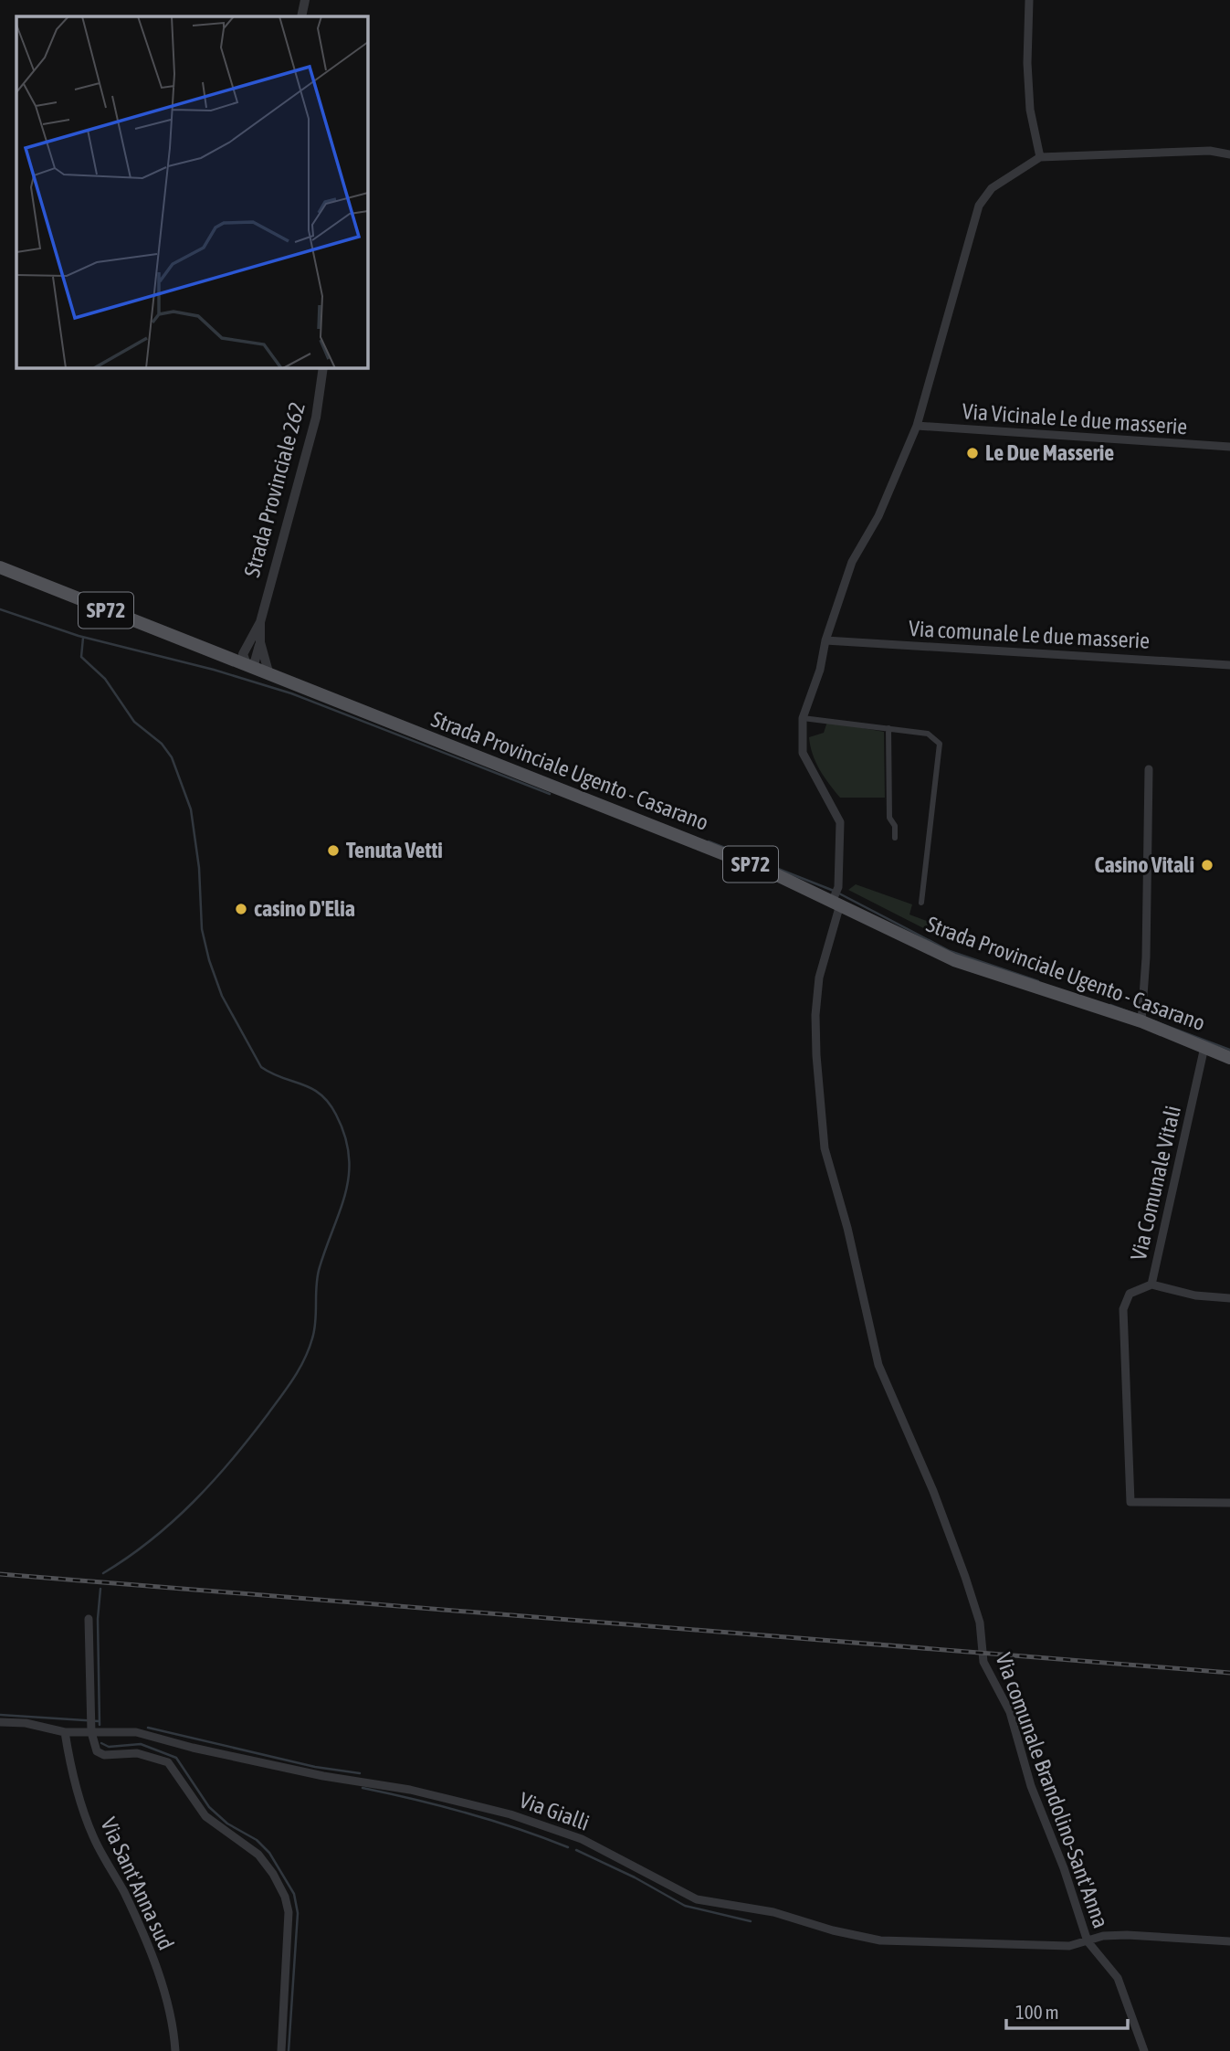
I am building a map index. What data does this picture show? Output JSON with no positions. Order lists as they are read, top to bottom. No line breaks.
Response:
{"streets":{"main road":["SP72","Strada Provinciale Ugento - Casarano"],"street":["Via Vicinale Le due masserie","Strada Provinciale 262","Via comunale Le due masserie","Via Comunale Vitali","Via comunale Brandolino-Sant'Anna","Via Gialli","Via Sant'Anna sud"]},"crossings":[["Via Vicinale Le due masserie","Via comunale Brandolino-Sant'Anna"],["Via comunale Le due masserie","Via comunale Brandolino-Sant'Anna"],["Strada Provinciale Ugento - Casarano","Via Comunale Vitali"],["Strada Provinciale Ugento - Casarano","Via comunale Brandolino-Sant'Anna"],["Via comunale Brandolino-Sant'Anna","Via Gialli"],["Via Gialli","Via Sant'Anna sud"]],"places":["Le Due Masserie","Tenuta Vetti","Casino Vitali","casino D'Elia"],"scale_bar":"100 m"}
